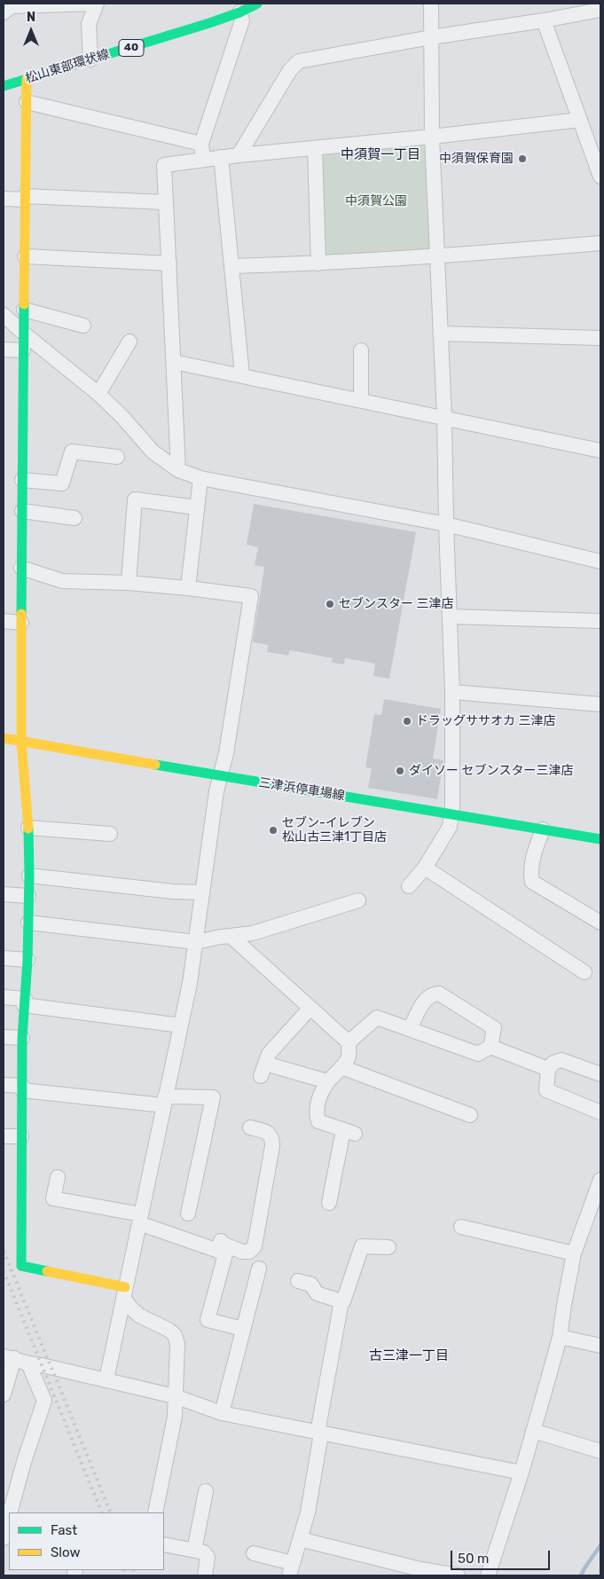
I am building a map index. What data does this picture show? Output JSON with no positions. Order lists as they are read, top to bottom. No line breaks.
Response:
{"streets":{"street":["40","松山東部環状線","三津浜停車場線"]},"districts":["中須賀一丁目","古三津一丁目"],"parks":["中須賀公園"],"places":["中須賀保育園","セブンスター 三津店","ドラッグササオカ 三津店","ダイソー セブンスター三津店","セブン-イレブン 松山古三津1丁目店"],"legend":["Fast","Slow"],"scale_bar":"50 m","north":"top"}
